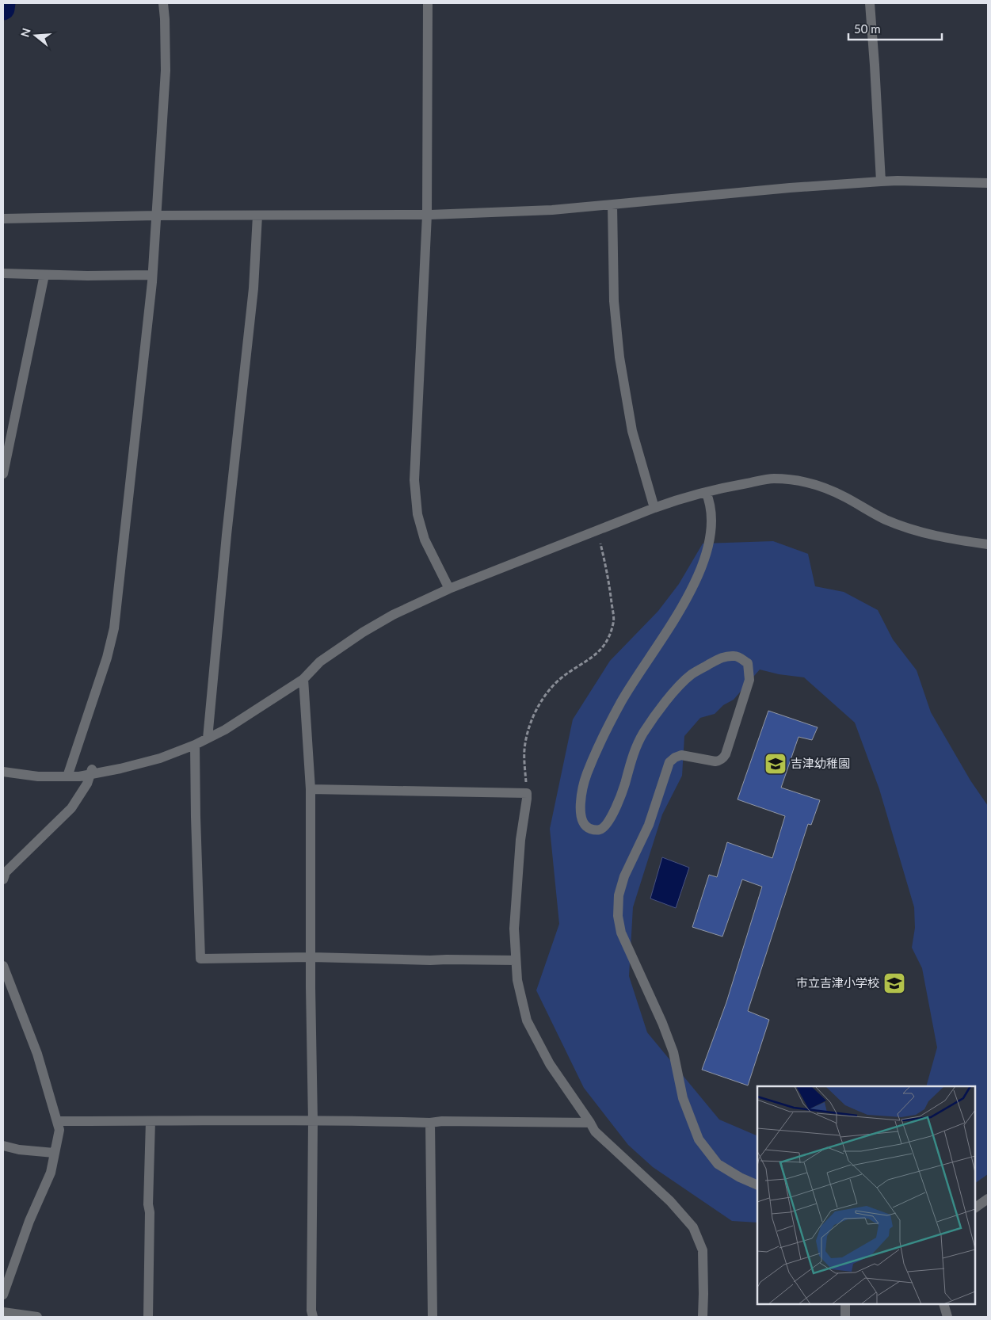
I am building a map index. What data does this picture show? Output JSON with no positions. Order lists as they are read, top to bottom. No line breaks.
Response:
{"places":{"school or university":["吉津幼稚園","市立吉津小学校"]},"scale_bar":"50 m","north":"left"}
